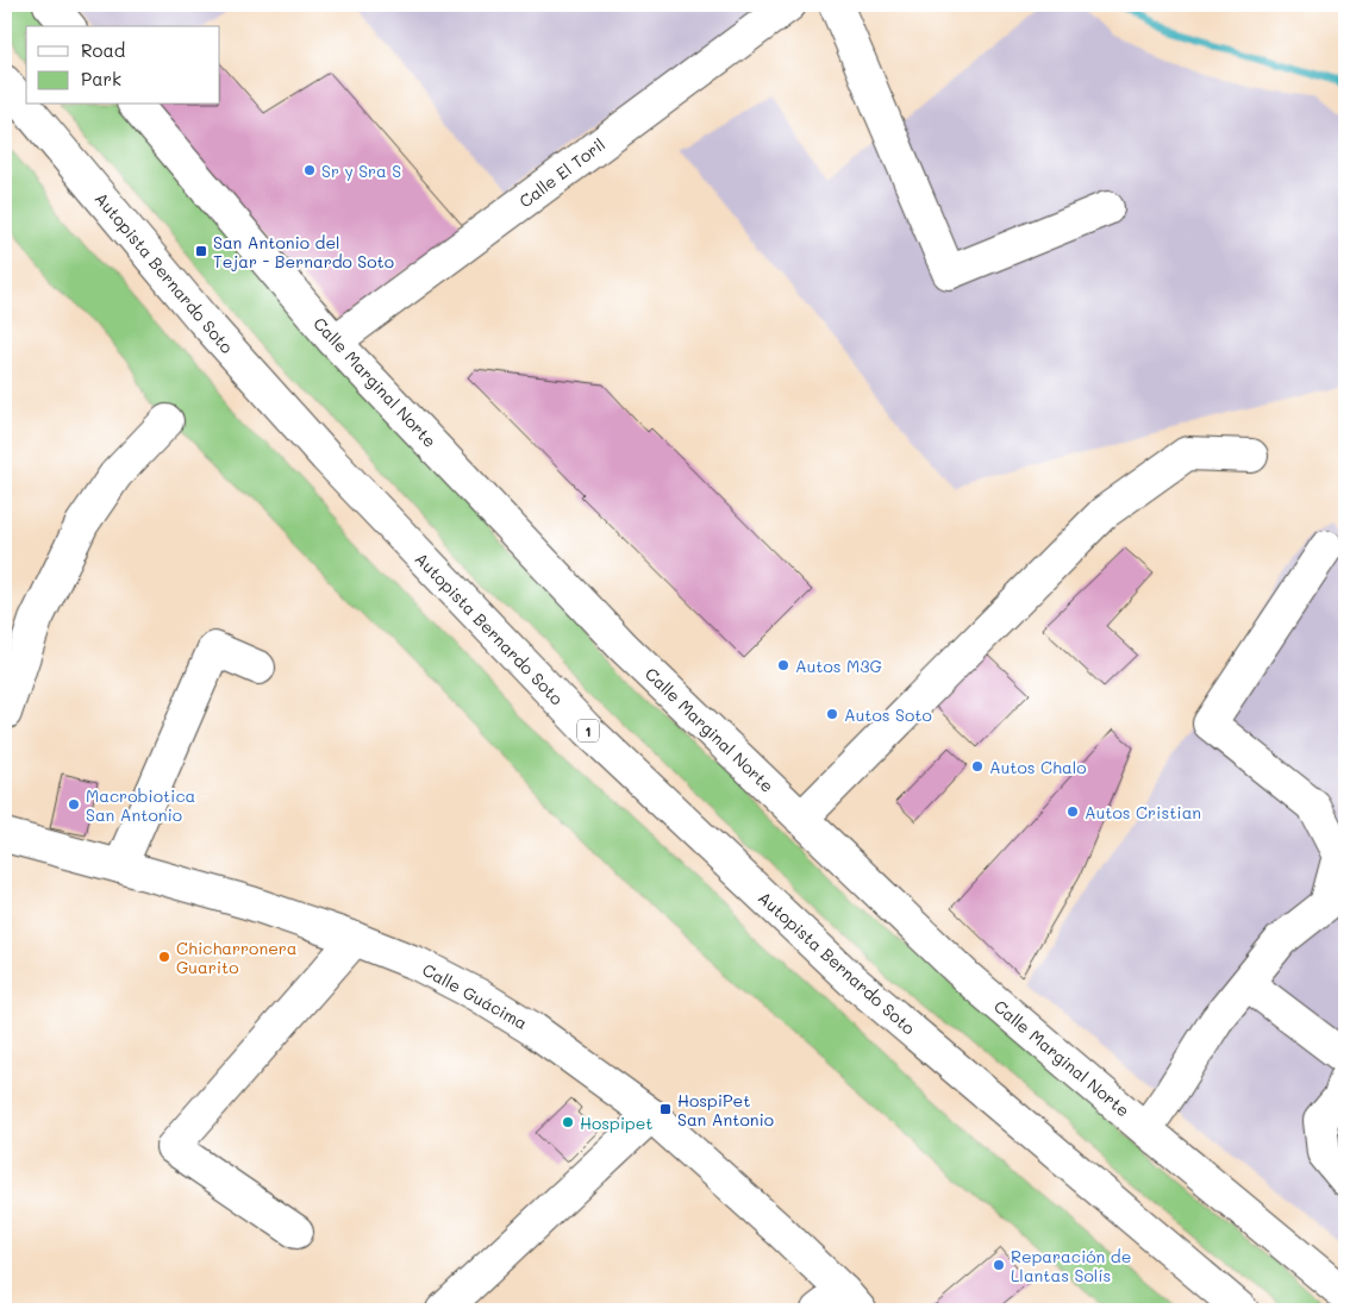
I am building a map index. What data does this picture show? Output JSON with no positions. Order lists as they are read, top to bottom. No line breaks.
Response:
{"streets":{"main road":["Calle El Toril","Autopista Bernardo Soto","Calle Marginal Norte","1","Calle Guácima"]},"crossings":[["Calle El Toril","Calle Marginal Norte"]],"places":{"other":["Sr y Sra S","Autos M3G","Autos Soto","Autos Chalo","Macrobiotica San Antonio","Autos Cristian","Chicharronera Guarito","Hospipet","Reparación de Llantas Solís"],"transit":["San Antonio del Tejar - Bernardo Soto","HospiPet San Antonio"]},"legend":["Road","Park"]}
